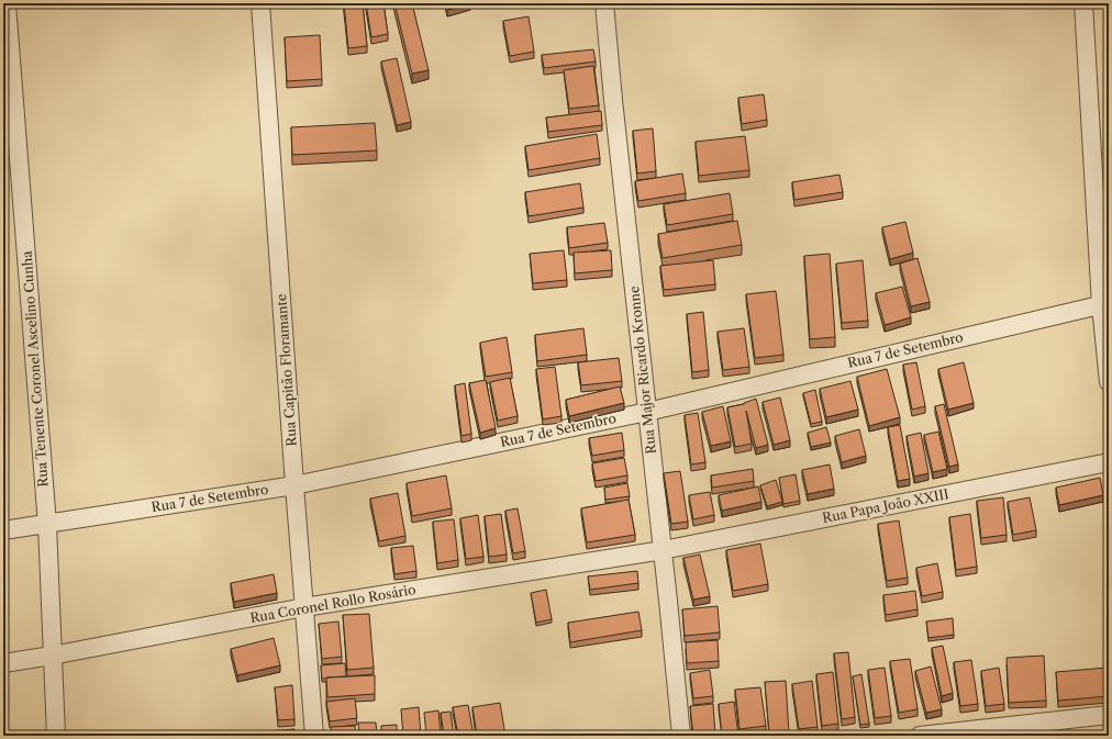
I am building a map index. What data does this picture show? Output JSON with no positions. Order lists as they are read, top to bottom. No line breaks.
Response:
{"streets":{"street":["Rua 7 de Setembro","Rua Tenente Coronel Ascelino Cunha","Rua Capitão Floramante","Rua Major Ricardo Kronne","Rua Papa João XXIII","Rua Coronel Rollo Rosário"]},"crossings":[["Rua 7 de Setembro","Rua Tenente Coronel Ascelino Cunha"],["Rua 7 de Setembro","Rua Capitão Floramante"],["Rua 7 de Setembro","Rua Major Ricardo Kronne"],["Rua Tenente Coronel Ascelino Cunha","Rua Coronel Rollo Rosário"],["Rua Capitão Floramante","Rua Coronel Rollo Rosário"],["Rua Major Ricardo Kronne","Rua Papa João XXIII"],["Rua Major Ricardo Kronne","Rua Coronel Rollo Rosário"],["Rua Papa João XXIII","Rua Coronel Rollo Rosário"]]}
